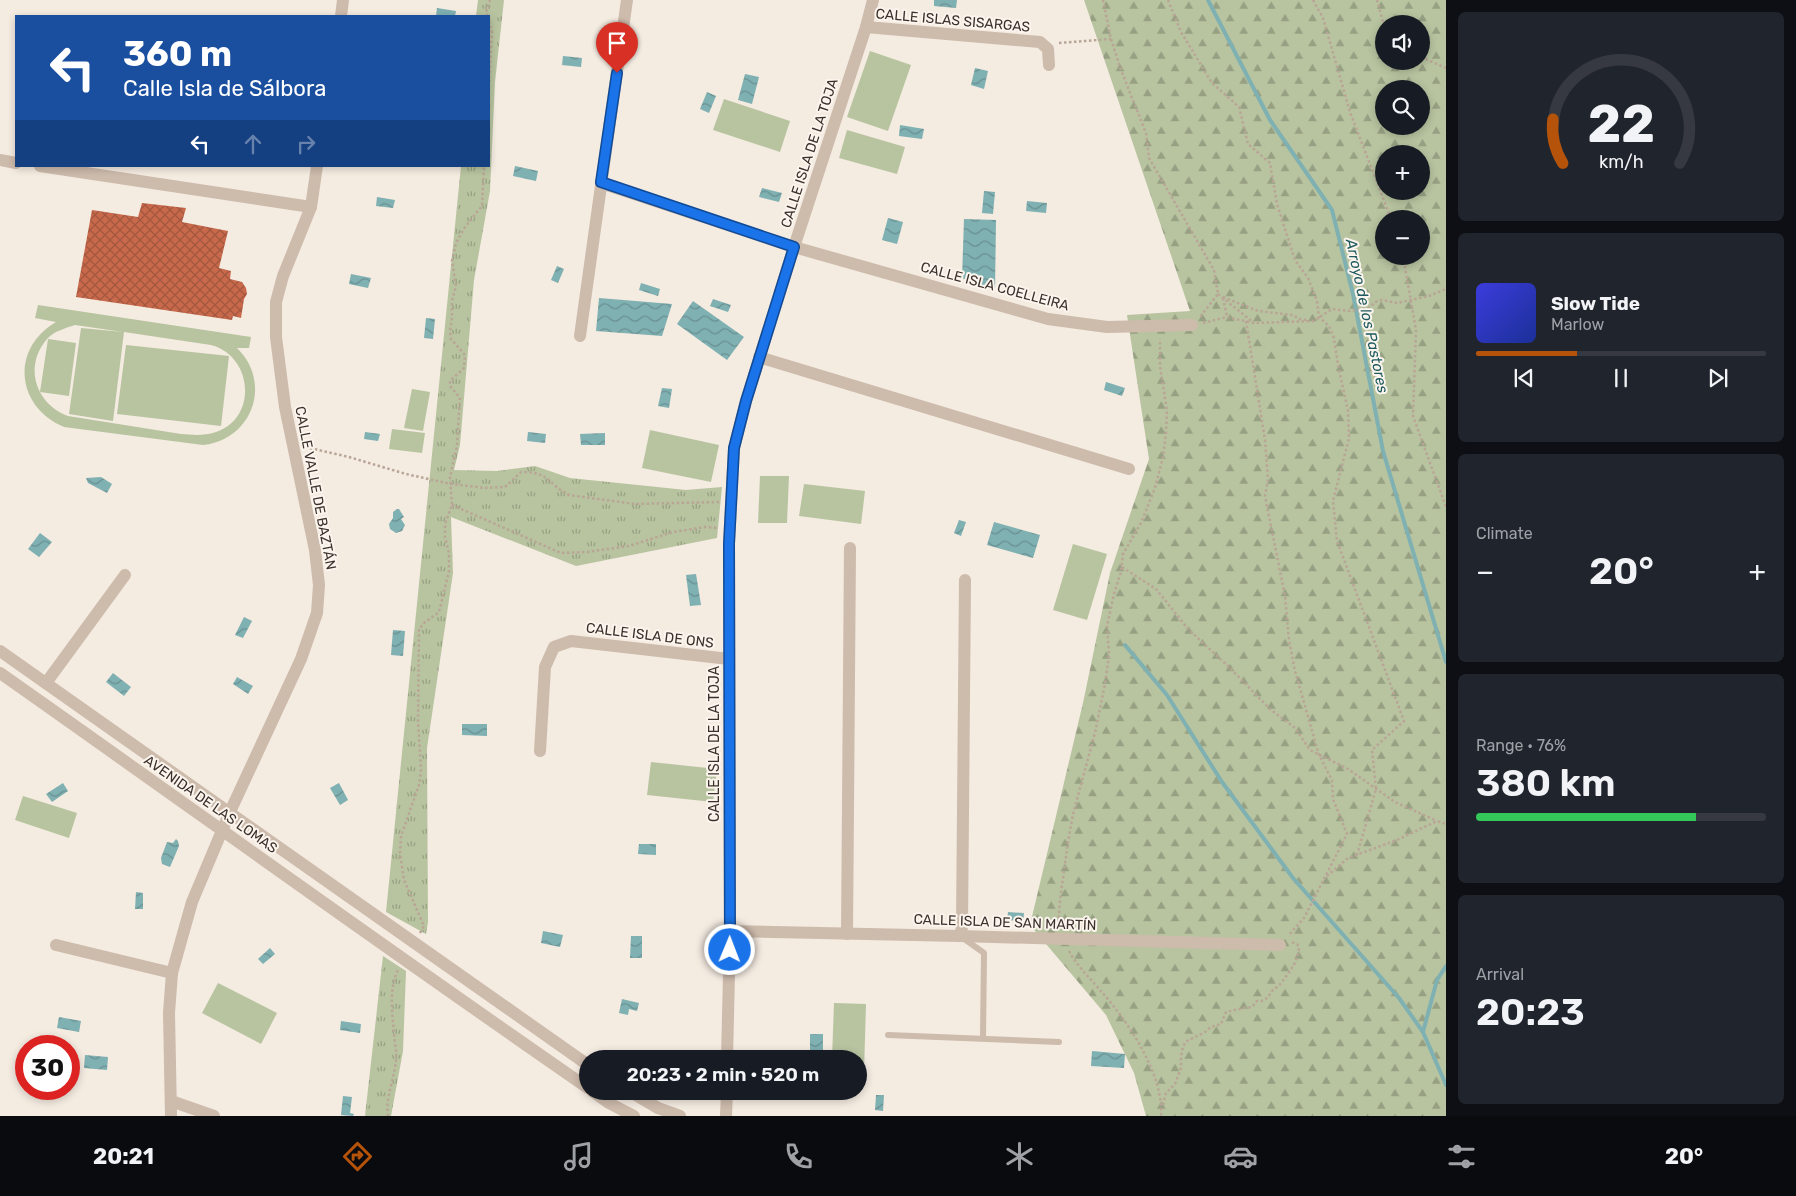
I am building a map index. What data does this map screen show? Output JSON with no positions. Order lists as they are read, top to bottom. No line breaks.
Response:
{"streets":{"street":["CALLE ISLAS SISARGAS","CALLE ISLA DE LA TOJA","CALLE ISLA COELLEIRA","CALLE VALLE DE BAZTÁN","CALLE ISLA DE ONS","AVENIDA DE LAS LOMAS","CALLE ISLA DE SAN MARTÍN"]},"crossings":[["CALLE ISLAS SISARGAS","CALLE ISLA DE LA TOJA"],["CALLE ISLA DE LA TOJA","CALLE ISLA COELLEIRA"],["CALLE ISLA DE LA TOJA","CALLE ISLA DE ONS"],["CALLE ISLA DE LA TOJA","CALLE ISLA DE SAN MARTÍN"],["CALLE VALLE DE BAZTÁN","AVENIDA DE LAS LOMAS"]],"water":["Arroyo de los Pastores"],"page":{"map_buttons":["+","−"],"turn":["360 m","Calle Isla de Sálbora"],"song":["Slow Tide","Marlow"],"tile":["Climate",["Range · 76%","380 km"],["Arrival","20:23"]],"heat":["−","20°","+"],"limit":"30","trip":"20:23 · 2 min · 520 m","tabs":["20:21","20°"],"gauge":["22","km/h"]}}
